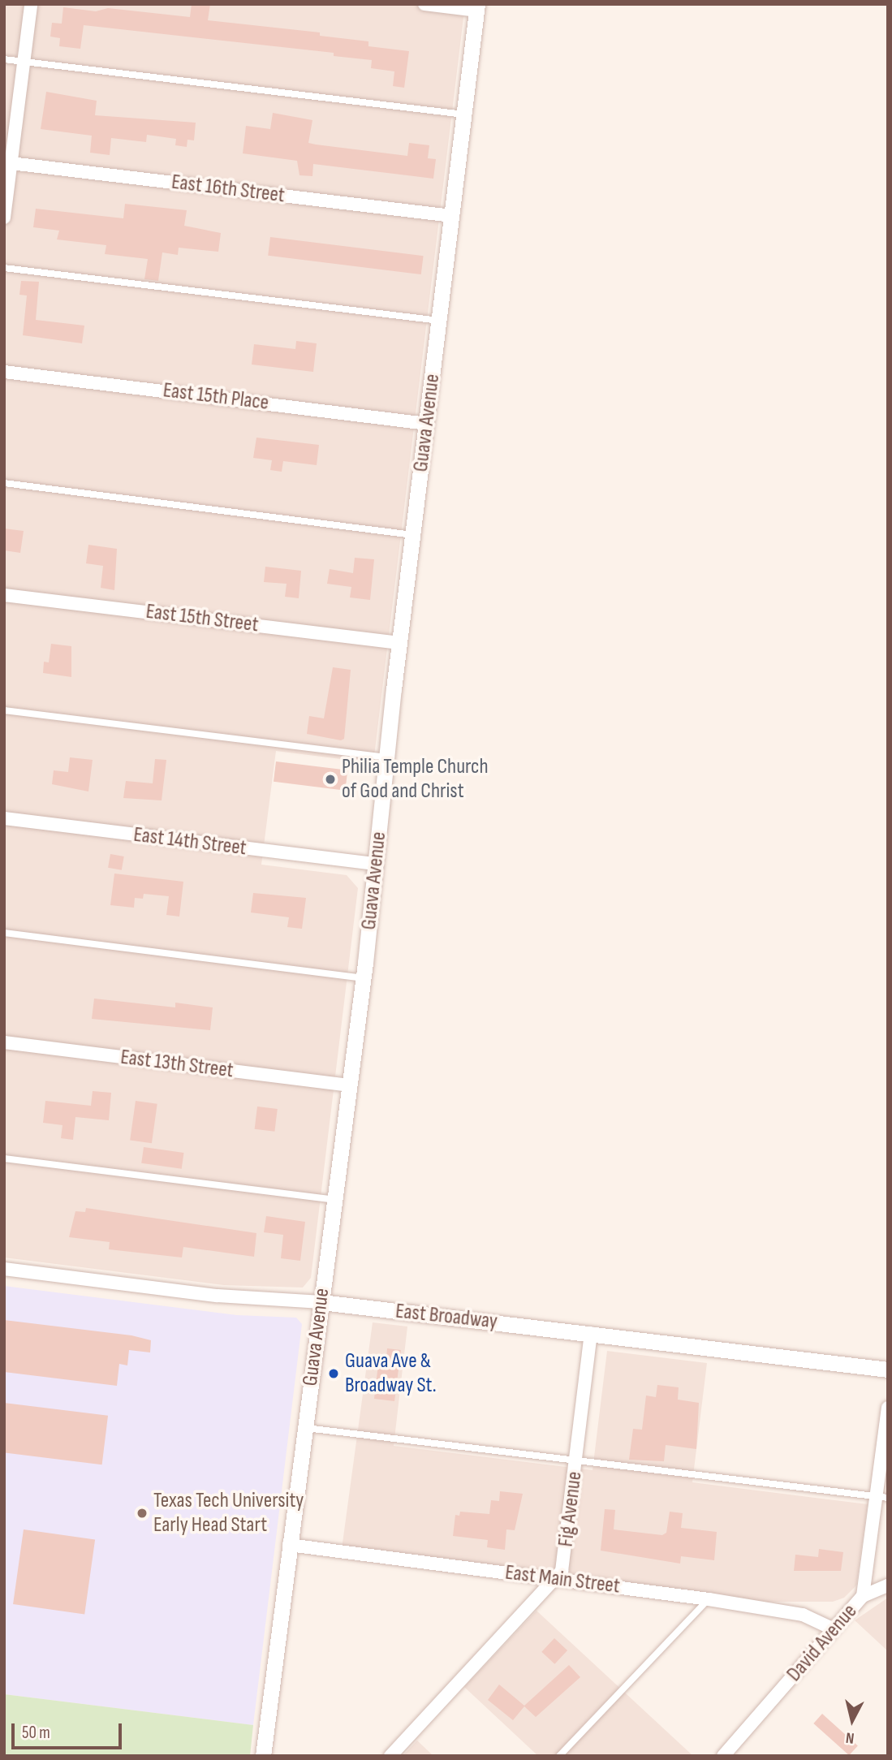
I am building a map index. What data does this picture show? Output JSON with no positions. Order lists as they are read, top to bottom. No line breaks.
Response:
{"streets":{"street":["East 16th Street","East 15th Place","Guava Avenue","East 15th Street","East 14th Street","East 13th Street","East Broadway","Fig Avenue","East Main Street","David Avenue"]},"crossings":[["East 16th Street","Guava Avenue"],["East 15th Place","Guava Avenue"],["Guava Avenue","East 15th Street"],["Guava Avenue","East 14th Street"],["Guava Avenue","East 13th Street"],["Guava Avenue","East Broadway"],["Guava Avenue","East Main Street"],["East Broadway","Fig Avenue"],["Fig Avenue","East Main Street"],["East Main Street","David Avenue"]],"places":["Philia Temple Church of God and Christ","Guava Ave & Broadway St.","Texas Tech University Early Head Start"],"scale_bar":"50 m","north":"bottom"}
